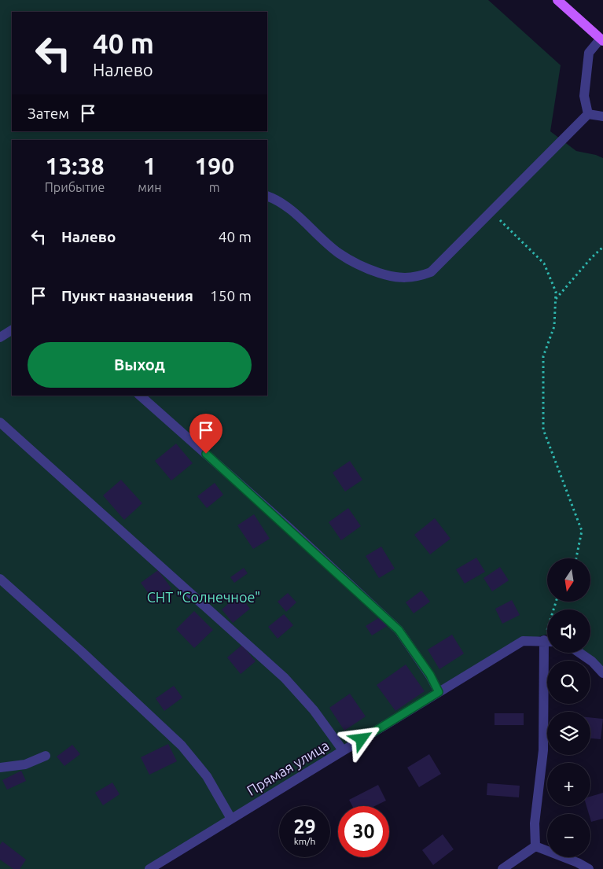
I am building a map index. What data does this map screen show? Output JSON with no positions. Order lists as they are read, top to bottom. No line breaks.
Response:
{"streets":{"street":["Прямая улица"]},"parks":["СНТ \"Солнечное\""],"north":"bottom","page":{"turn":["40 m","Налево"],"then":"Затем","eta":["13:38","Прибытие","1","мин","190","m"],"list":[{"name":"Налево","value":"40 m"},{"name":"Пункт назначения","value":"150 m"}],"buttons":"Выход","map_buttons":["+","−"],"speed":"29 km/h","limit":"30"}}
